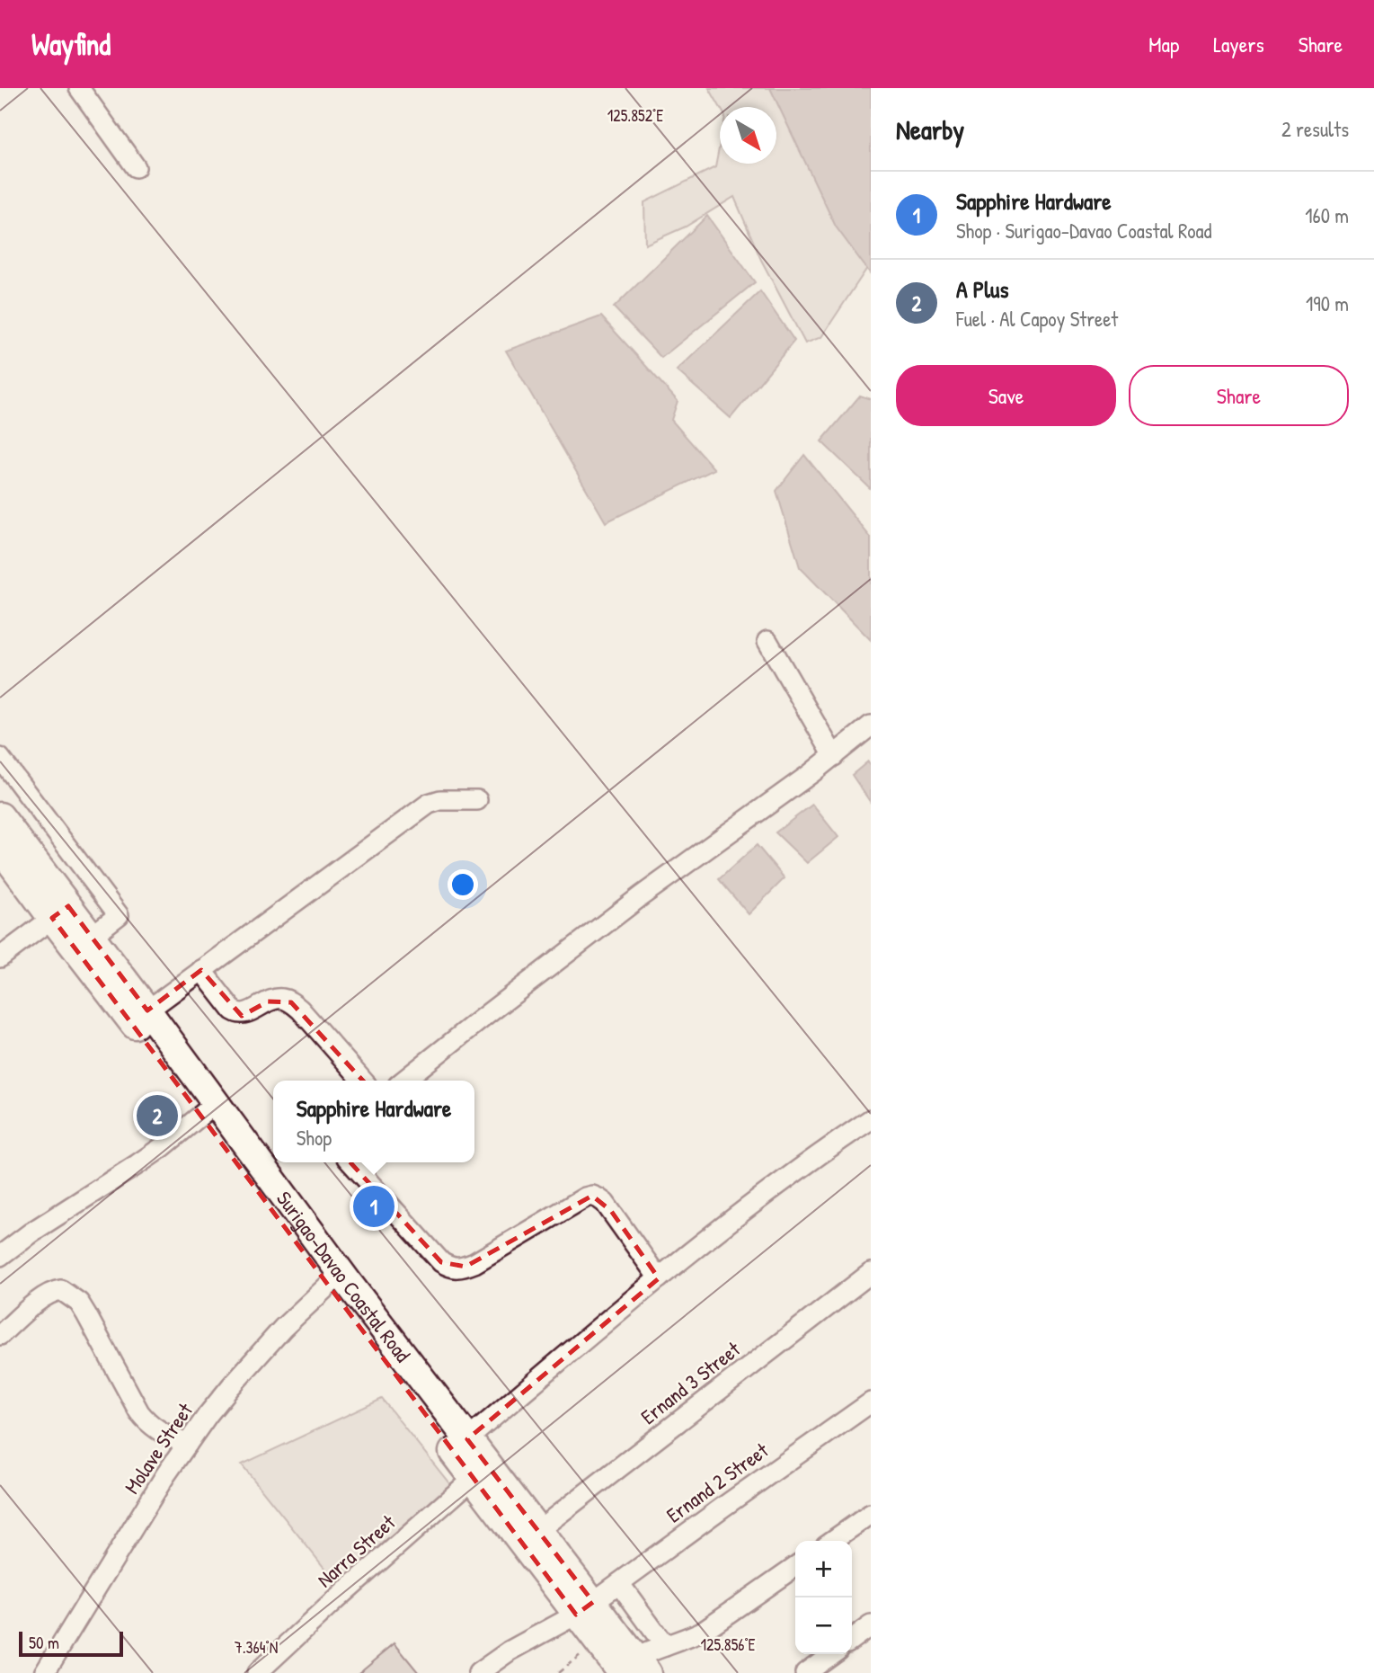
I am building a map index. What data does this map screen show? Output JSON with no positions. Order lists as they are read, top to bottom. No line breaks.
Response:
{"streets":{"highway":["Surigao-Davao Coastal Road"],"street":["Ernand 3 Street","Molave Street","Ernand 2 Street","Narra Street"]},"crossings":[["Surigao-Davao Coastal Road","Ernand 3 Street"],["Surigao-Davao Coastal Road","Molave Street"],["Surigao-Davao Coastal Road","Ernand 2 Street"],["Surigao-Davao Coastal Road","Narra Street"]],"scale_bar":"50 m","north":"bottom right","page":{"header":"Wayfind","nav":["Map","Layers","Share"],"heading":["Nearby","2 results"],"list":[{"mark":"1","name":"Sapphire Hardware","note":"Shop · Surigao-Davao Coastal Road","value":"160 m"},{"mark":"2","name":"A Plus","note":"Fuel · Al Capoy Street","value":"190 m"}],"buttons":["Save","Share"],"popup":["Sapphire Hardware","Shop"],"pins":["2","1"],"map_buttons":["+","−"],"scale":"50 m"},"coordinates":["125.852°E","125.856°E","7.364°N"]}
